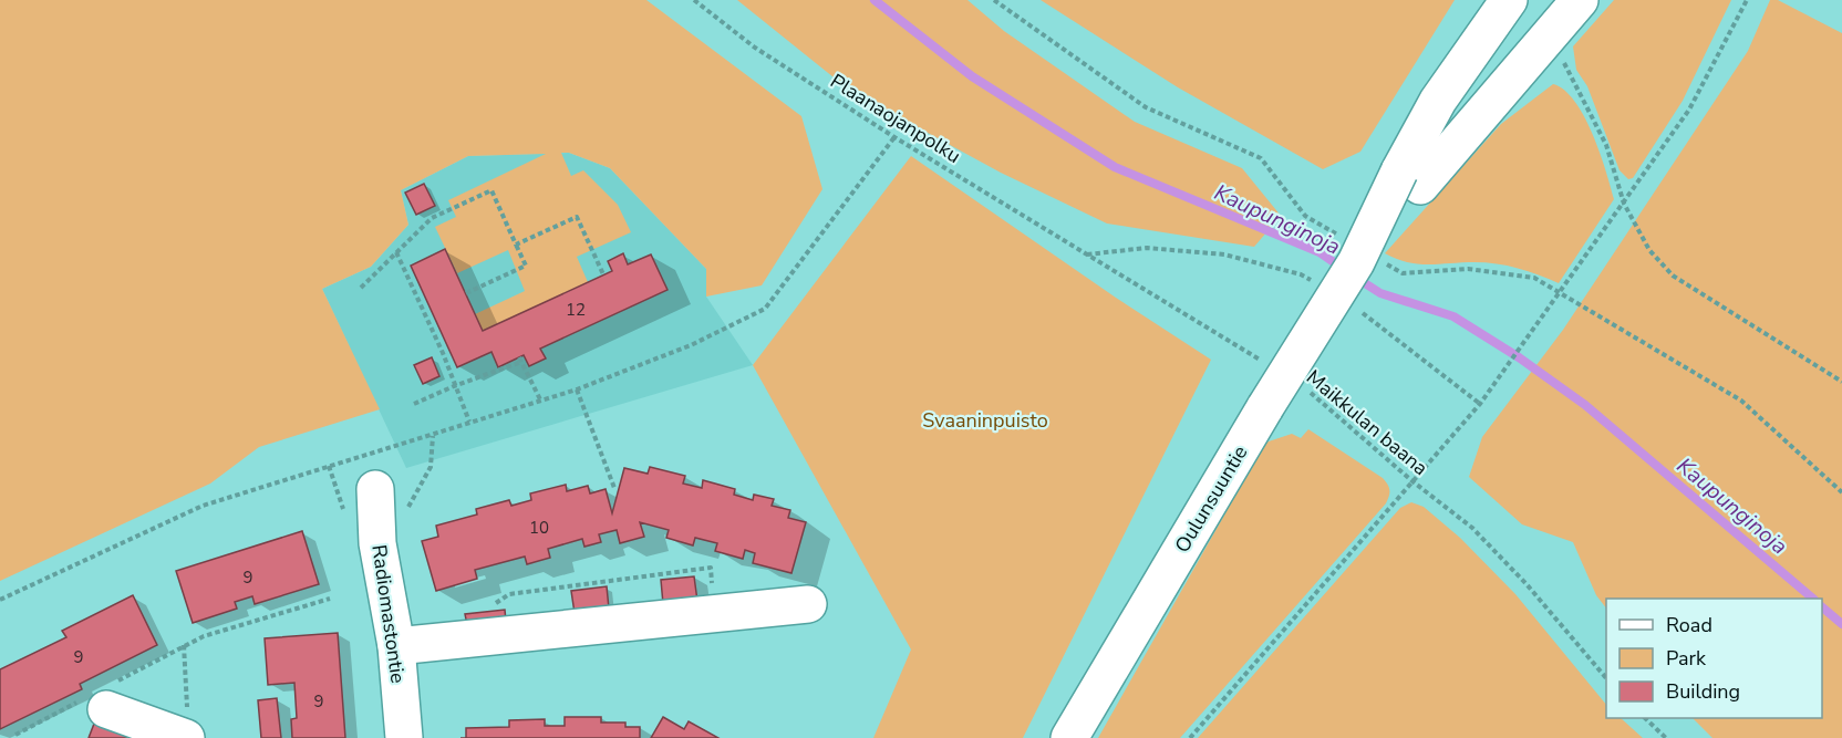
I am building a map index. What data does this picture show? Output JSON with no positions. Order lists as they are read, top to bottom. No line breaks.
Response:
{"streets":{"main road":["Oulunsuuntie","Radiomastontie"],"path":["Plaanaojanpolku","Maikkulan baana"]},"water":["Kaupunginoja"],"parks":["Svaaninpuisto"],"house_numbers":["12","10","9","9","9"],"legend":["Road","Park","Building"]}
